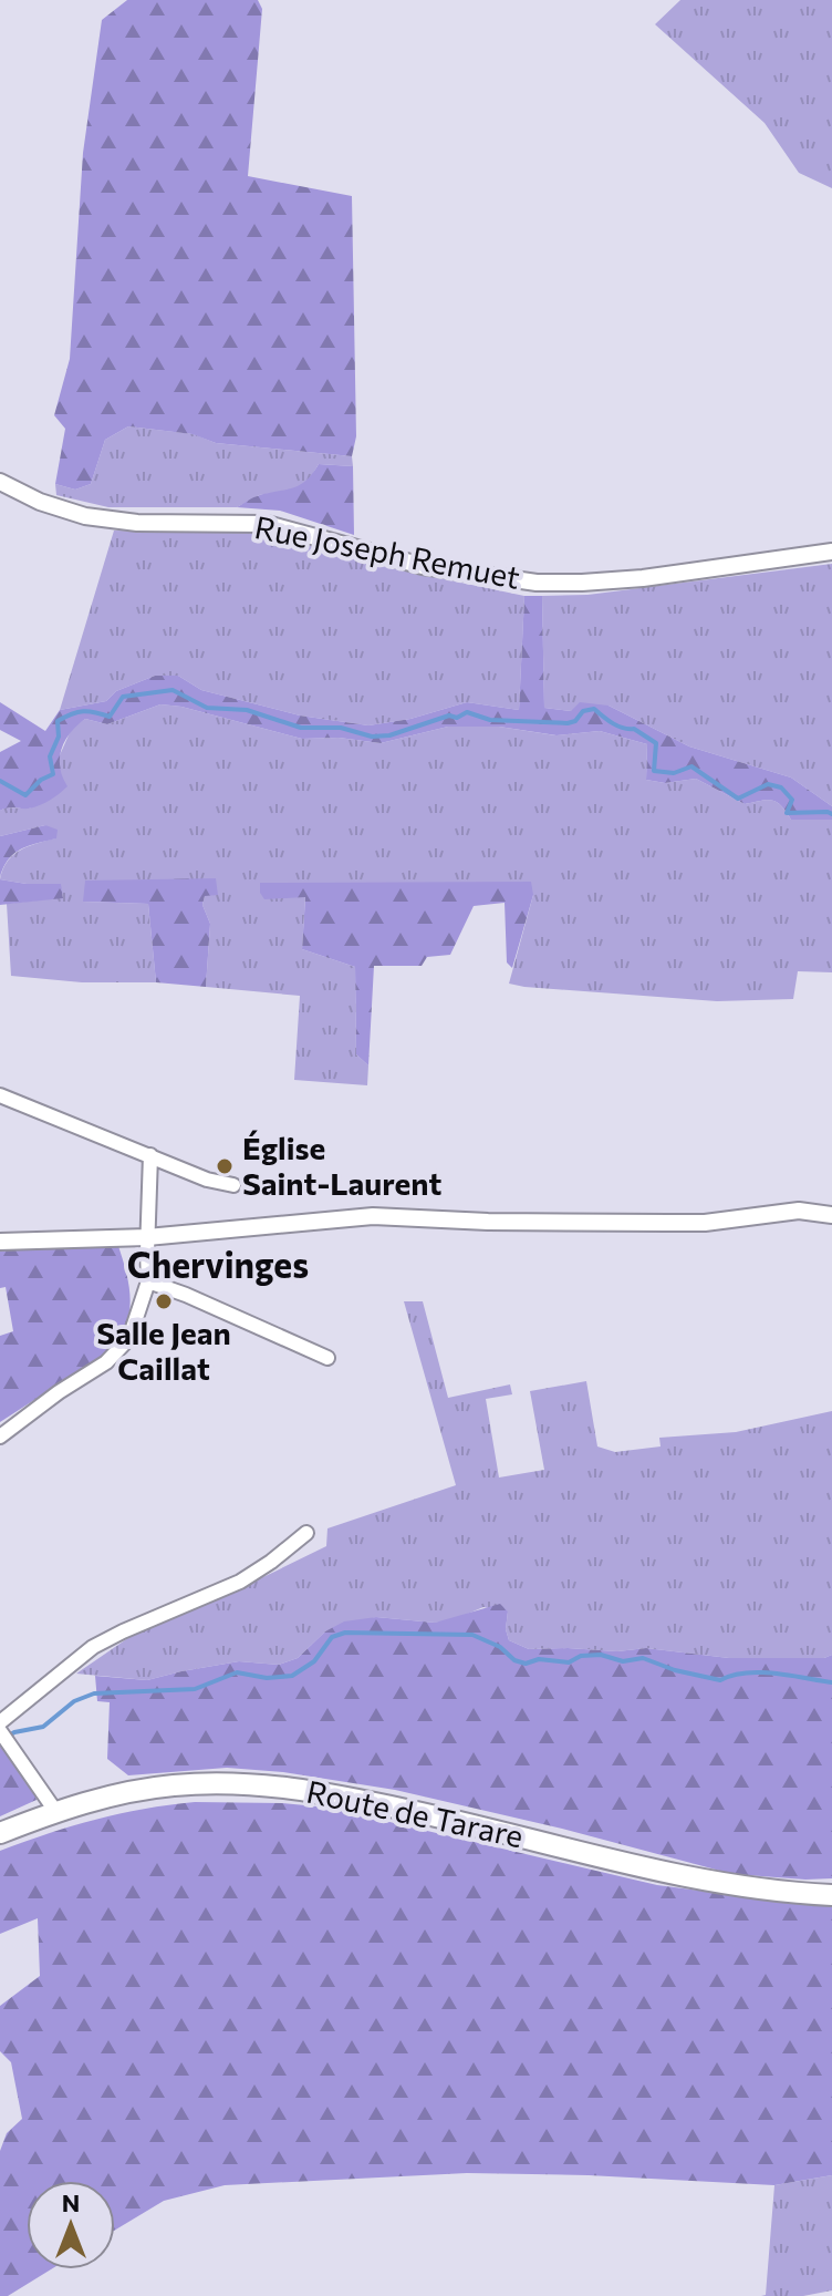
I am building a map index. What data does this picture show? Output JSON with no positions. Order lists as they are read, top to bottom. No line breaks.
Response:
{"streets":{"main road":["Route de Tarare"],"street":["Rue Joseph Remuet"]},"districts":["Chervinges"],"places":["Église Saint-Laurent","Salle Jean Caillat"],"north":"top"}
